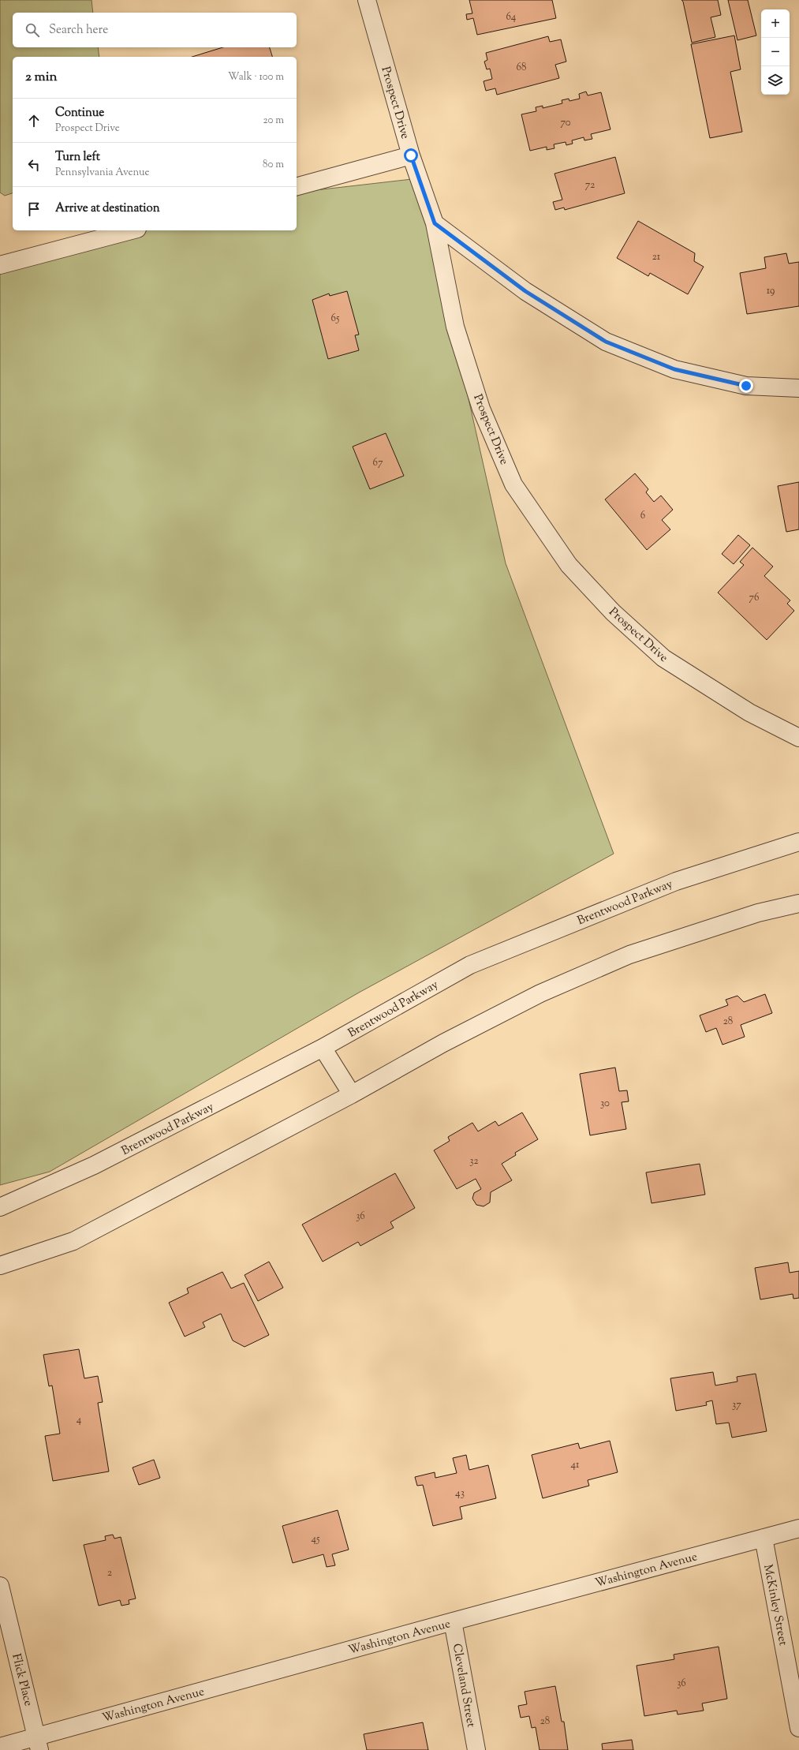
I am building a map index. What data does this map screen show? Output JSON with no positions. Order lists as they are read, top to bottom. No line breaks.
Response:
{"streets":{"street":["Prospect Drive","Brentwood Parkway","Washington Avenue","McKinley Street","Flick Place","Cleveland Street"]},"crossings":[["Washington Avenue","McKinley Street"],["Washington Avenue","Flick Place"],["Washington Avenue","Cleveland Street"]],"house_numbers":["64","68","70","72","21","19","65","67","6","76","28","30","32","36","37","4","41","43","45","2","36","28"],"page":{"map_buttons":["+","−"],"search":"Search here","heading":["2 min","Walk · 100 m"],"list":[["Continue","Prospect Drive","20 m"],["Turn left","Pennsylvania Avenue","80 m"],"Arrive at destination"]}}
